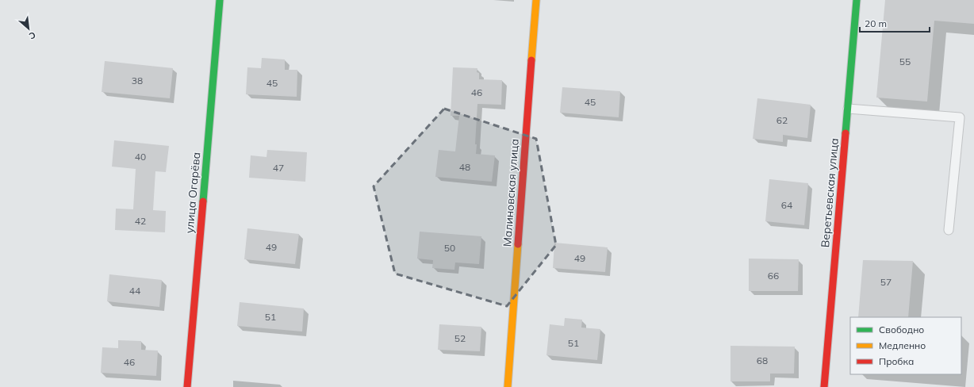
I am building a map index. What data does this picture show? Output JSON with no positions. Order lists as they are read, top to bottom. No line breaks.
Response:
{"streets":{"street":["улица Огарёва","Малиновская улица","Веретьевская улица"]},"house_numbers":["55","38","45","46","45","62","40","48","47","64","42","49","50","49","66","57","44","51","52","51","68","46"],"legend":["Свободно","Медленно","Пробка"],"scale_bar":"20 m","north":"bottom right"}
